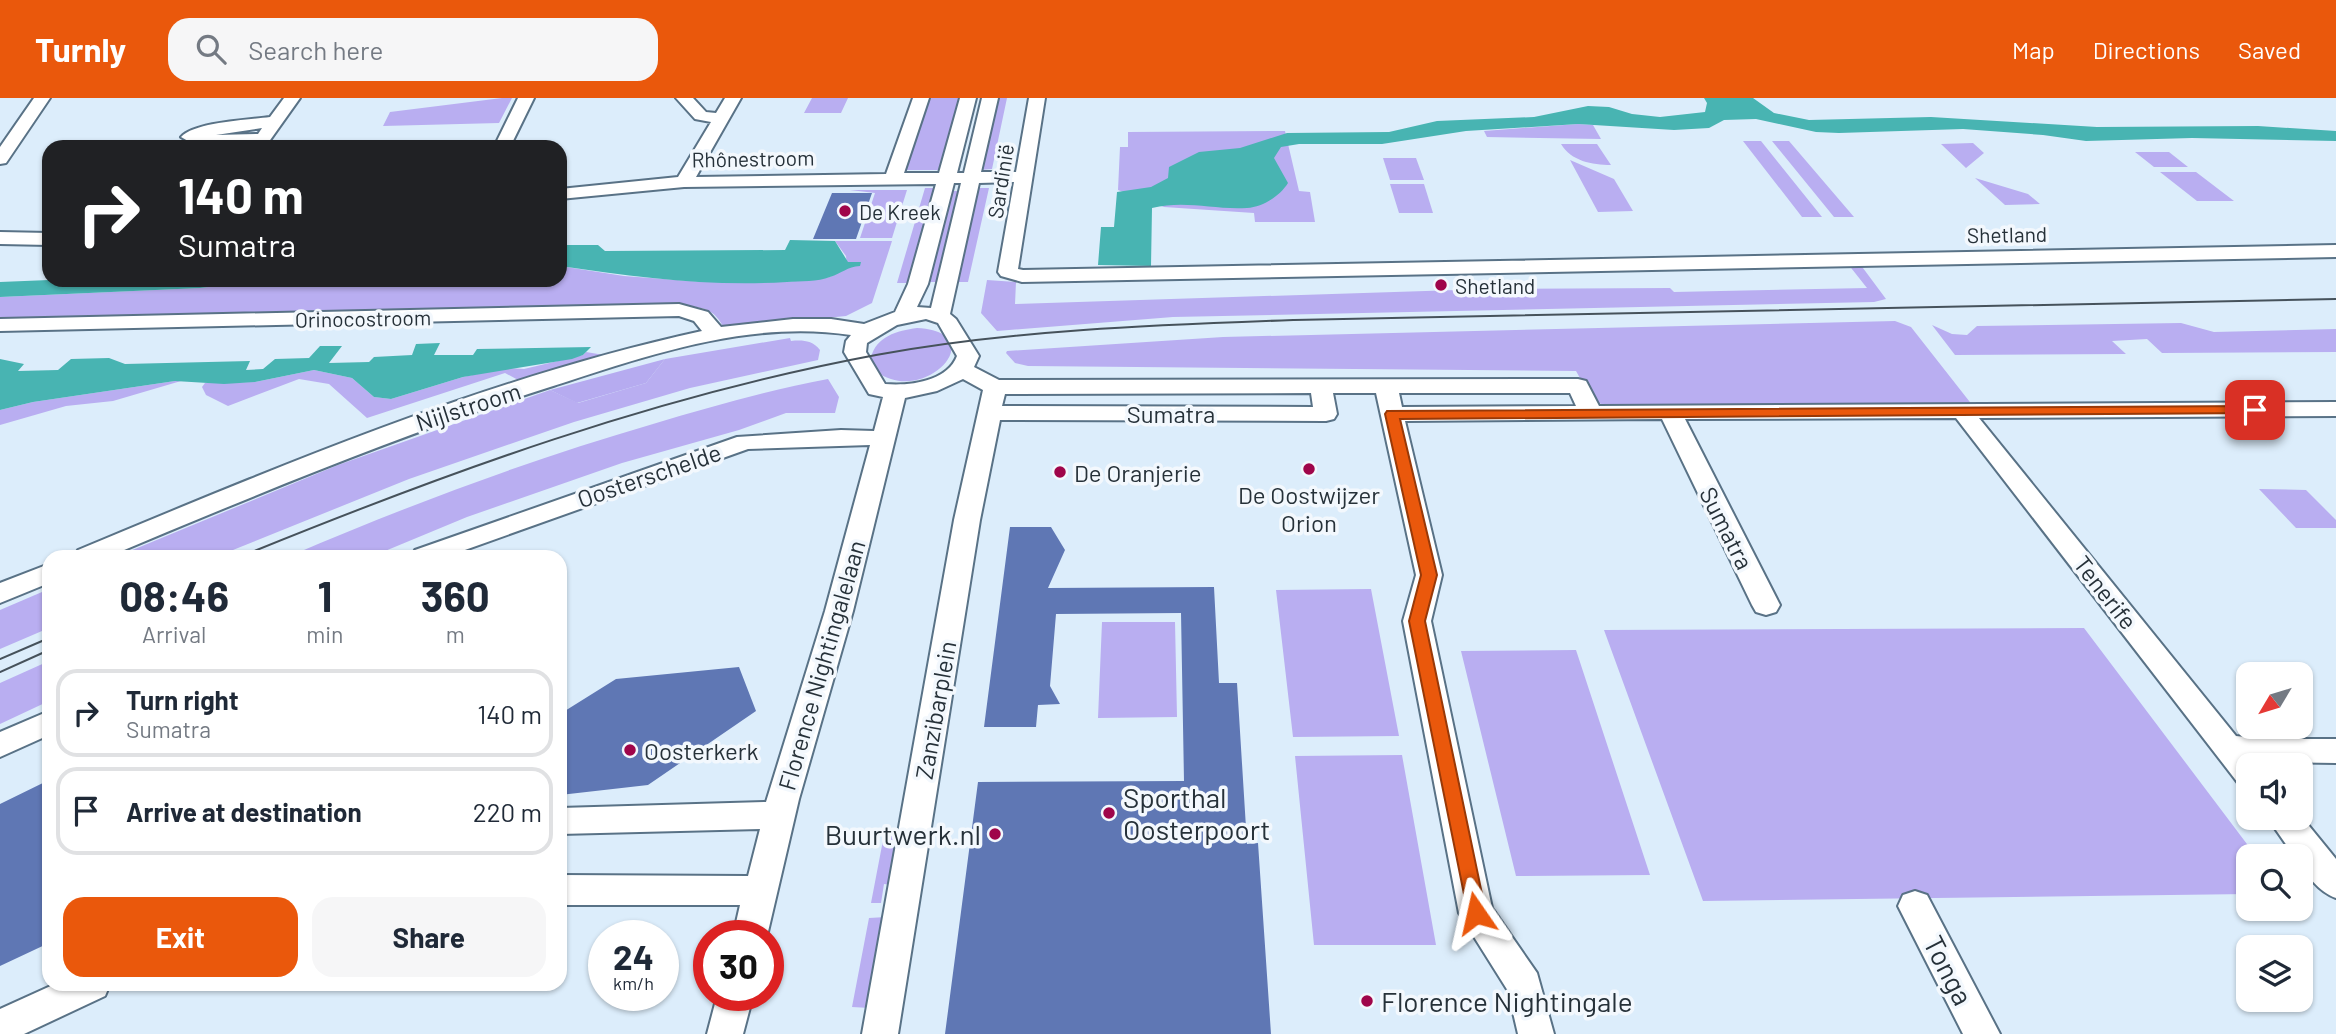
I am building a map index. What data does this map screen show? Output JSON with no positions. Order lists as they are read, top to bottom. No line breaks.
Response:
{"streets":{"street":["Rhônestroom","Sardinië","Shetland","Orinocostroom","Nijlstroom","Sumatra","Oosterschelde","Tenerife","Florence Nightingalelaan","Zanzibarplein","Tonga"]},"crossings":[["Rhônestroom","Sardinië"],["Sardinië","Shetland"],["Orinocostroom","Nijlstroom"],["Nijlstroom","Florence Nightingalelaan"],["Sumatra","Zanzibarplein"],["Oosterschelde","Florence Nightingalelaan"]],"places":["De Kreek","Shetland","De Oostwijzer Orion","De Oranjerie","Oosterkerk","Sporthal Oosterpoort","Buurtwerk.nl","Florence Nightingale"],"north":"bottom left","page":{"header":"Turnly","search":"Search here","nav":["Map","Directions","Saved"],"turn":["140 m","Sumatra"],"eta":["08:46","Arrival","1","min","360","m"],"list":[{"name":"Turn right","note":"Sumatra","value":"140 m"},{"name":"Arrive at destination","value":"220 m"}],"buttons":["Exit","Share"],"speed":"24 km/h","limit":"30"}}
